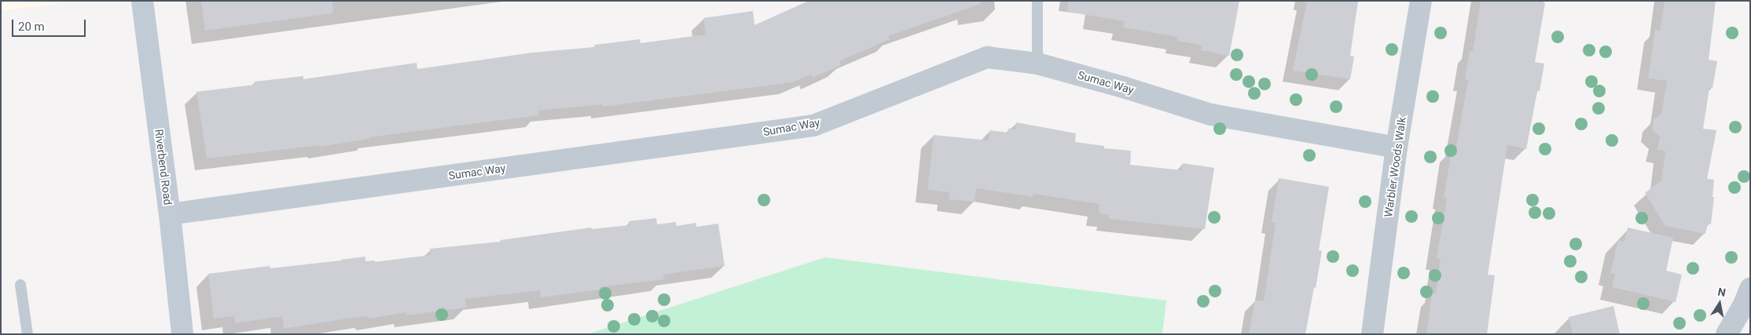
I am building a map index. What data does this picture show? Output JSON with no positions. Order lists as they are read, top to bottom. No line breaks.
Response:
{"streets":{"street":["Sumac Way","Riverbend Road","Warbler Woods Walk"]},"crossings":[["Sumac Way","Riverbend Road"],["Sumac Way","Warbler Woods Walk"]],"scale_bar":"20 m","north":"top"}
